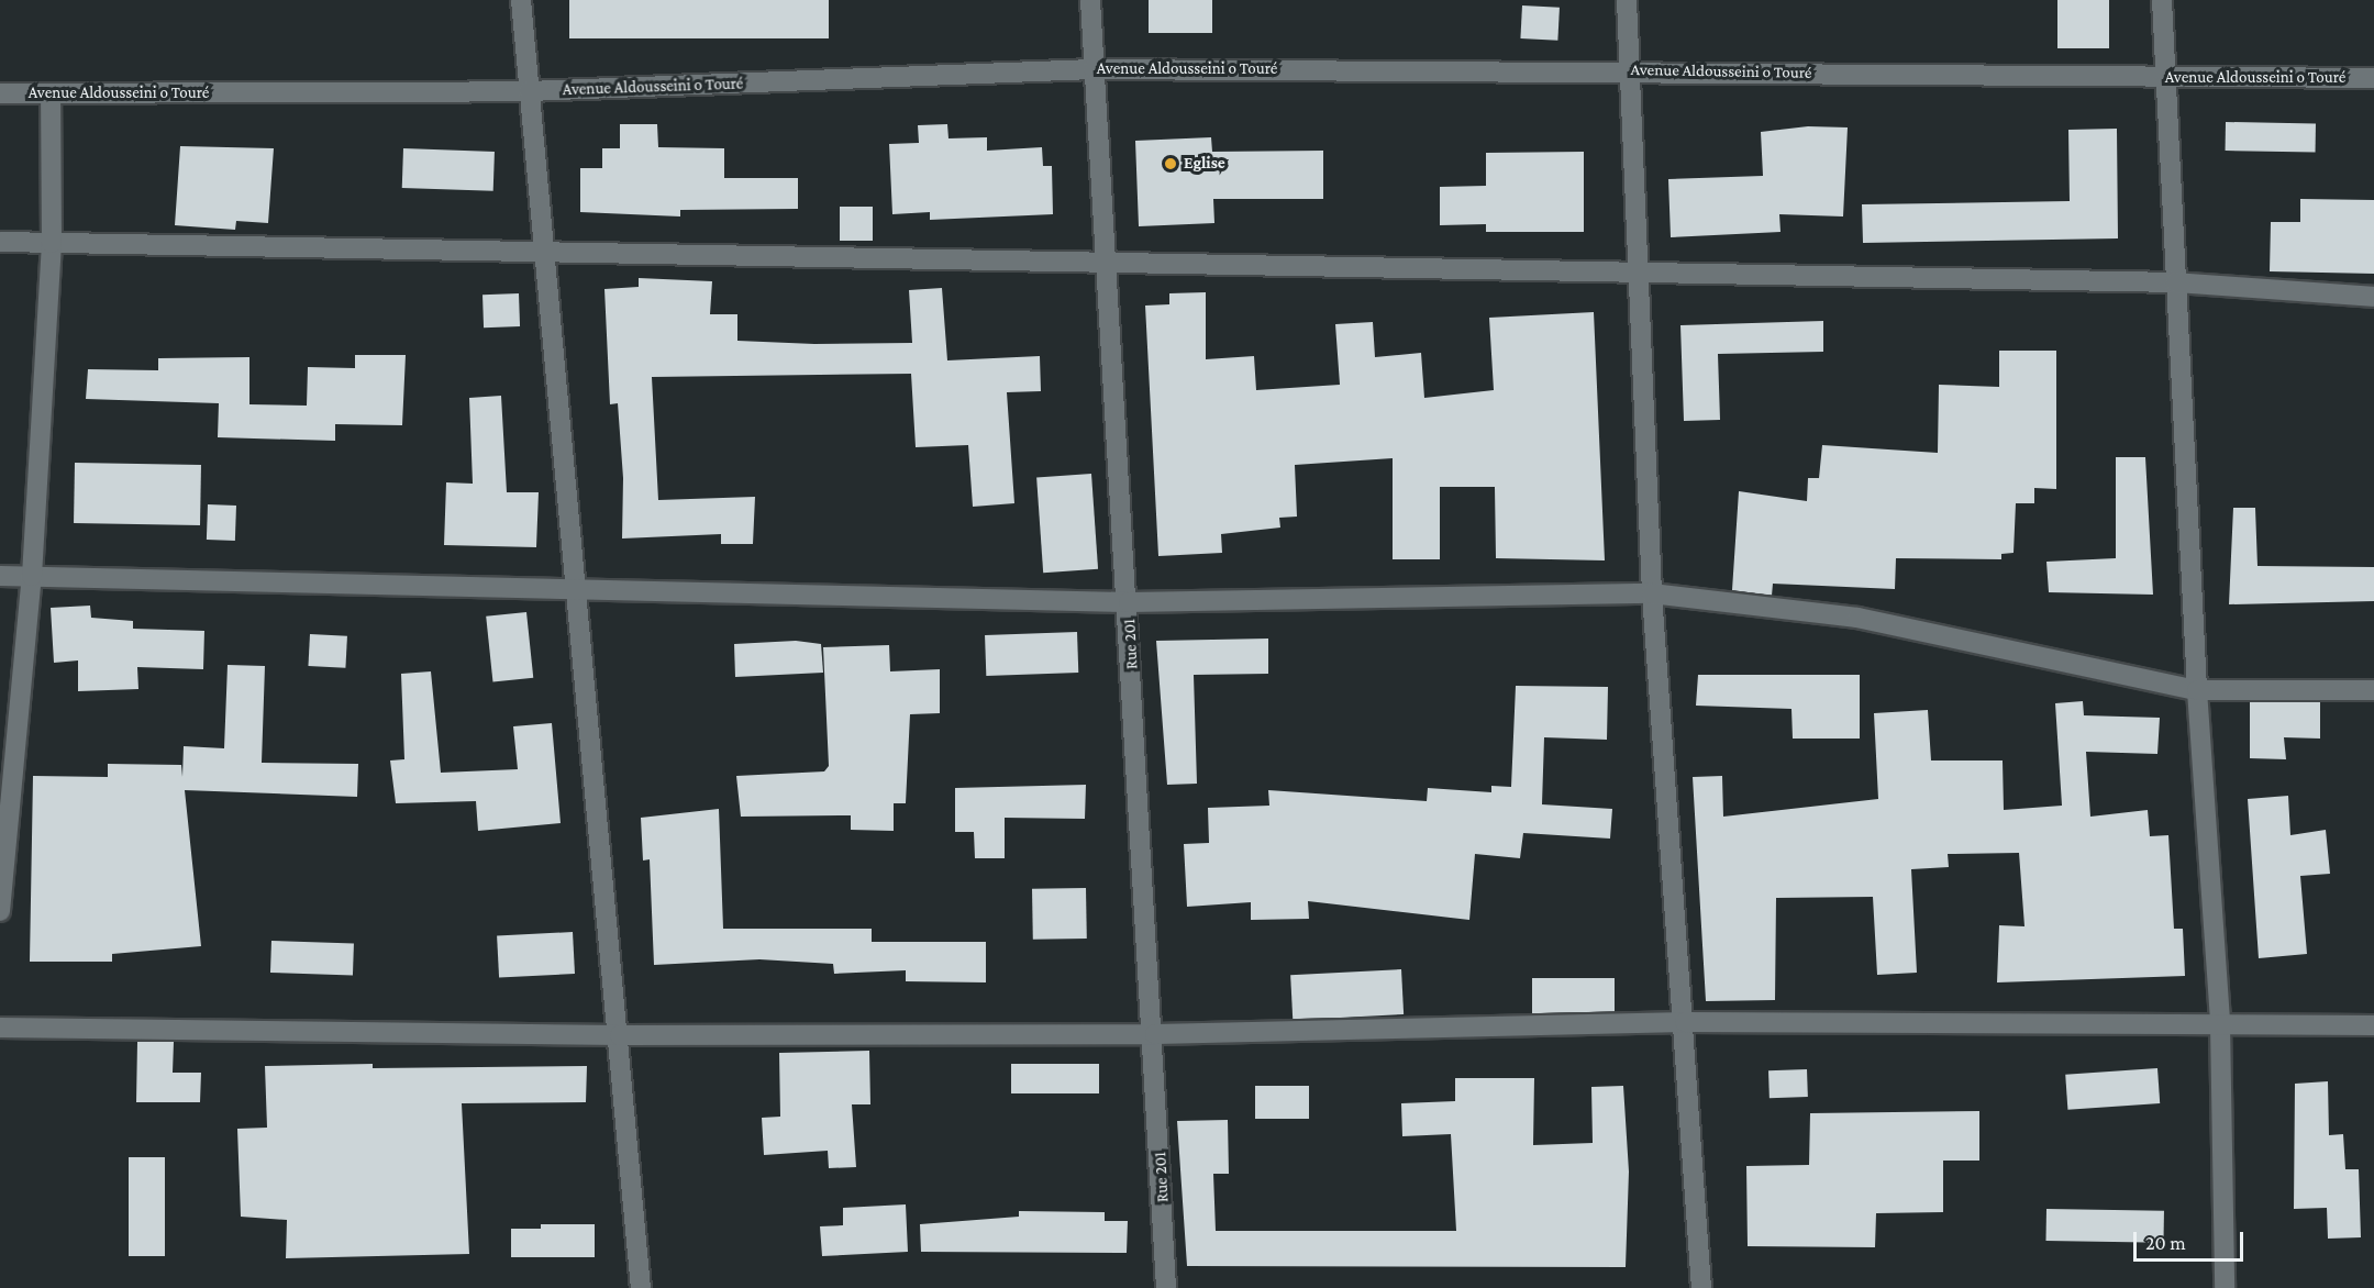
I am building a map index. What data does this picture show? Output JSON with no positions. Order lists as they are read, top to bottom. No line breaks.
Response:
{"streets":{"street":["Avenue Aldousseini o Touré","Rue 201"]},"crossings":[["Avenue Aldousseini o Touré","Rue 201"]],"places":["Eglise"],"scale_bar":"20 m"}
